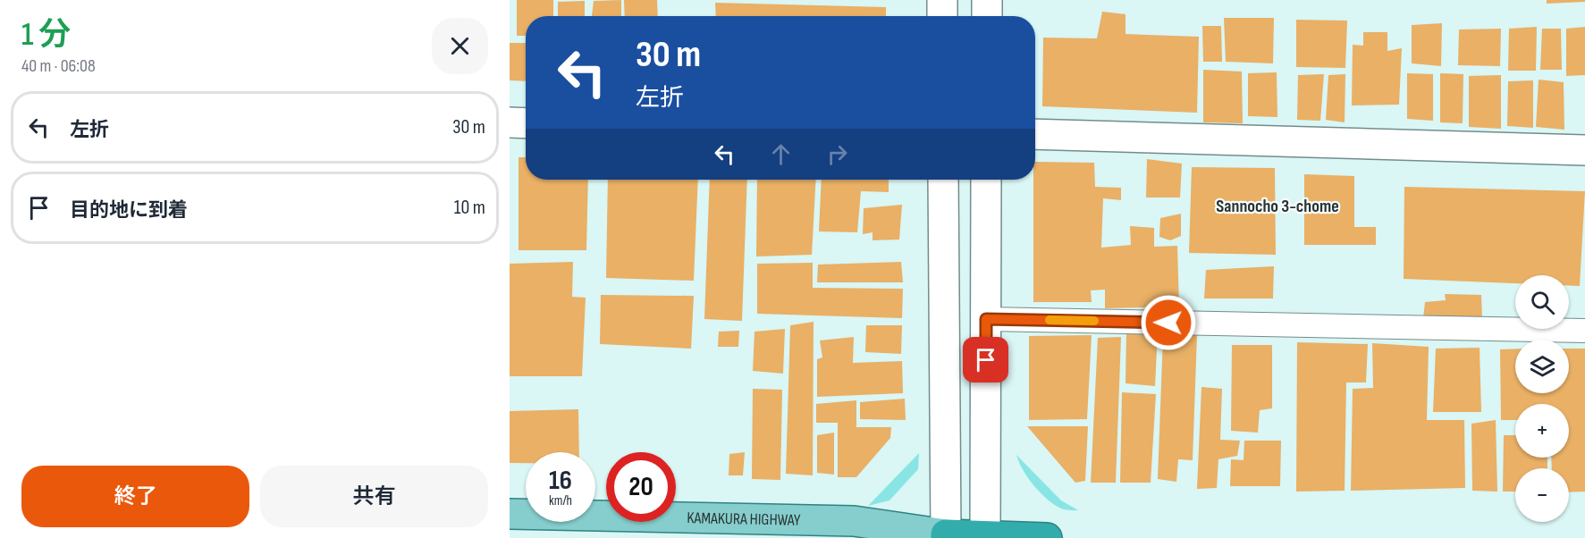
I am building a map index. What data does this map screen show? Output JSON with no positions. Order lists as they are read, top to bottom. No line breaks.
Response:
{"streets":{"main road":["KAMAKURA HIGHWAY"]},"districts":["Sannocho 3-chome"],"page":{"heading":["1 分","40 m · 06:08"],"turn":["30 m","左折"],"list":[{"name":"左折","value":"30 m"},{"name":"目的地に到着","value":"10 m"}],"map_buttons":["+","−"],"speed":"16 km/h","limit":"20","buttons":["終了","共有"]}}
